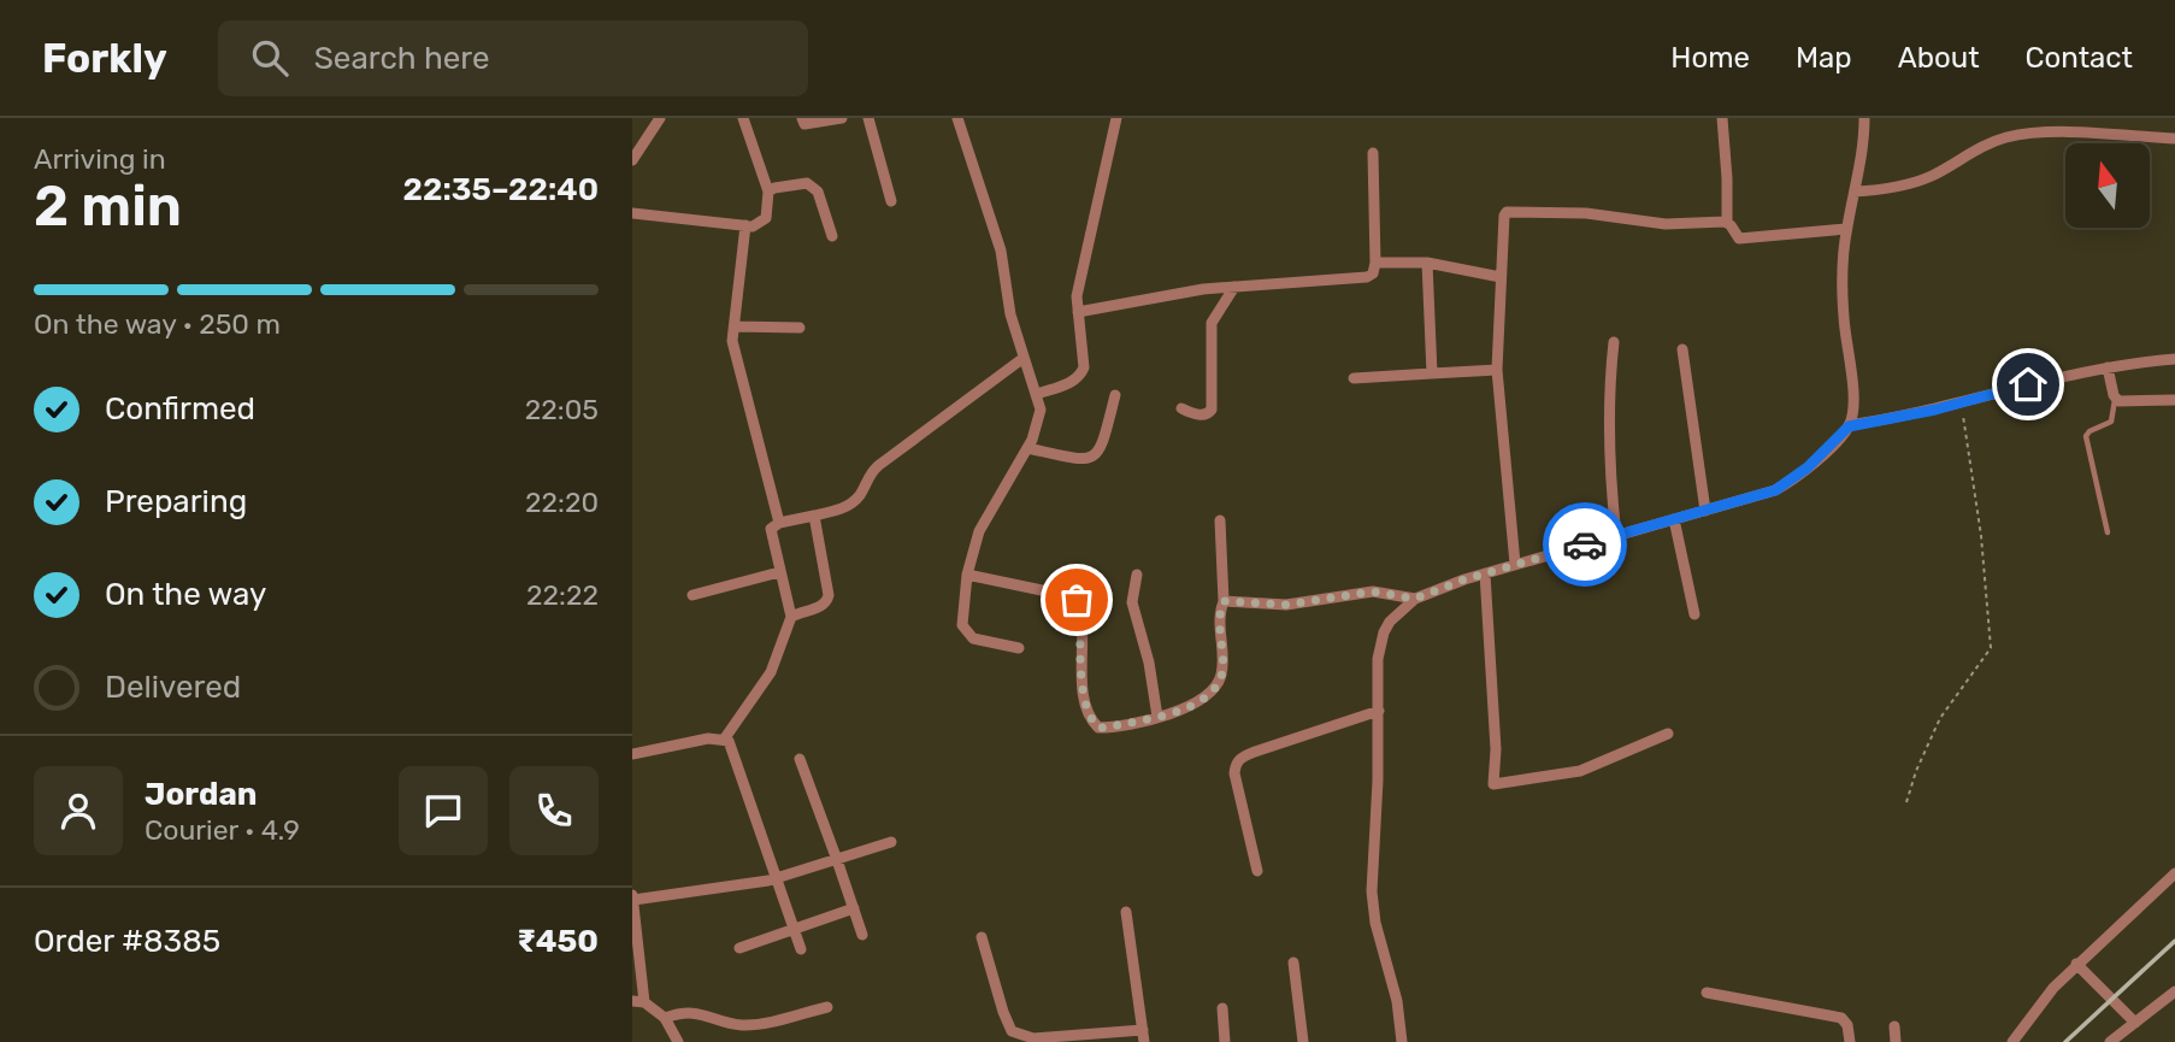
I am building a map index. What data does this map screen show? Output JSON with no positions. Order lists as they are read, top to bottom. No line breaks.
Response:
{"north":"top","page":{"header":"Forkly","search":"Search here","nav":["Home","Map","About","Contact"],"heading":["2 min","Arriving in","22:35–22:40"],"panel":["Jordan","Courier · 4.9","Order #8385","₹450"],"bar":"On the way · 250 m","list":[["Confirmed","22:05"],["Preparing","22:20"],["On the way","22:22"],"Delivered"]}}
